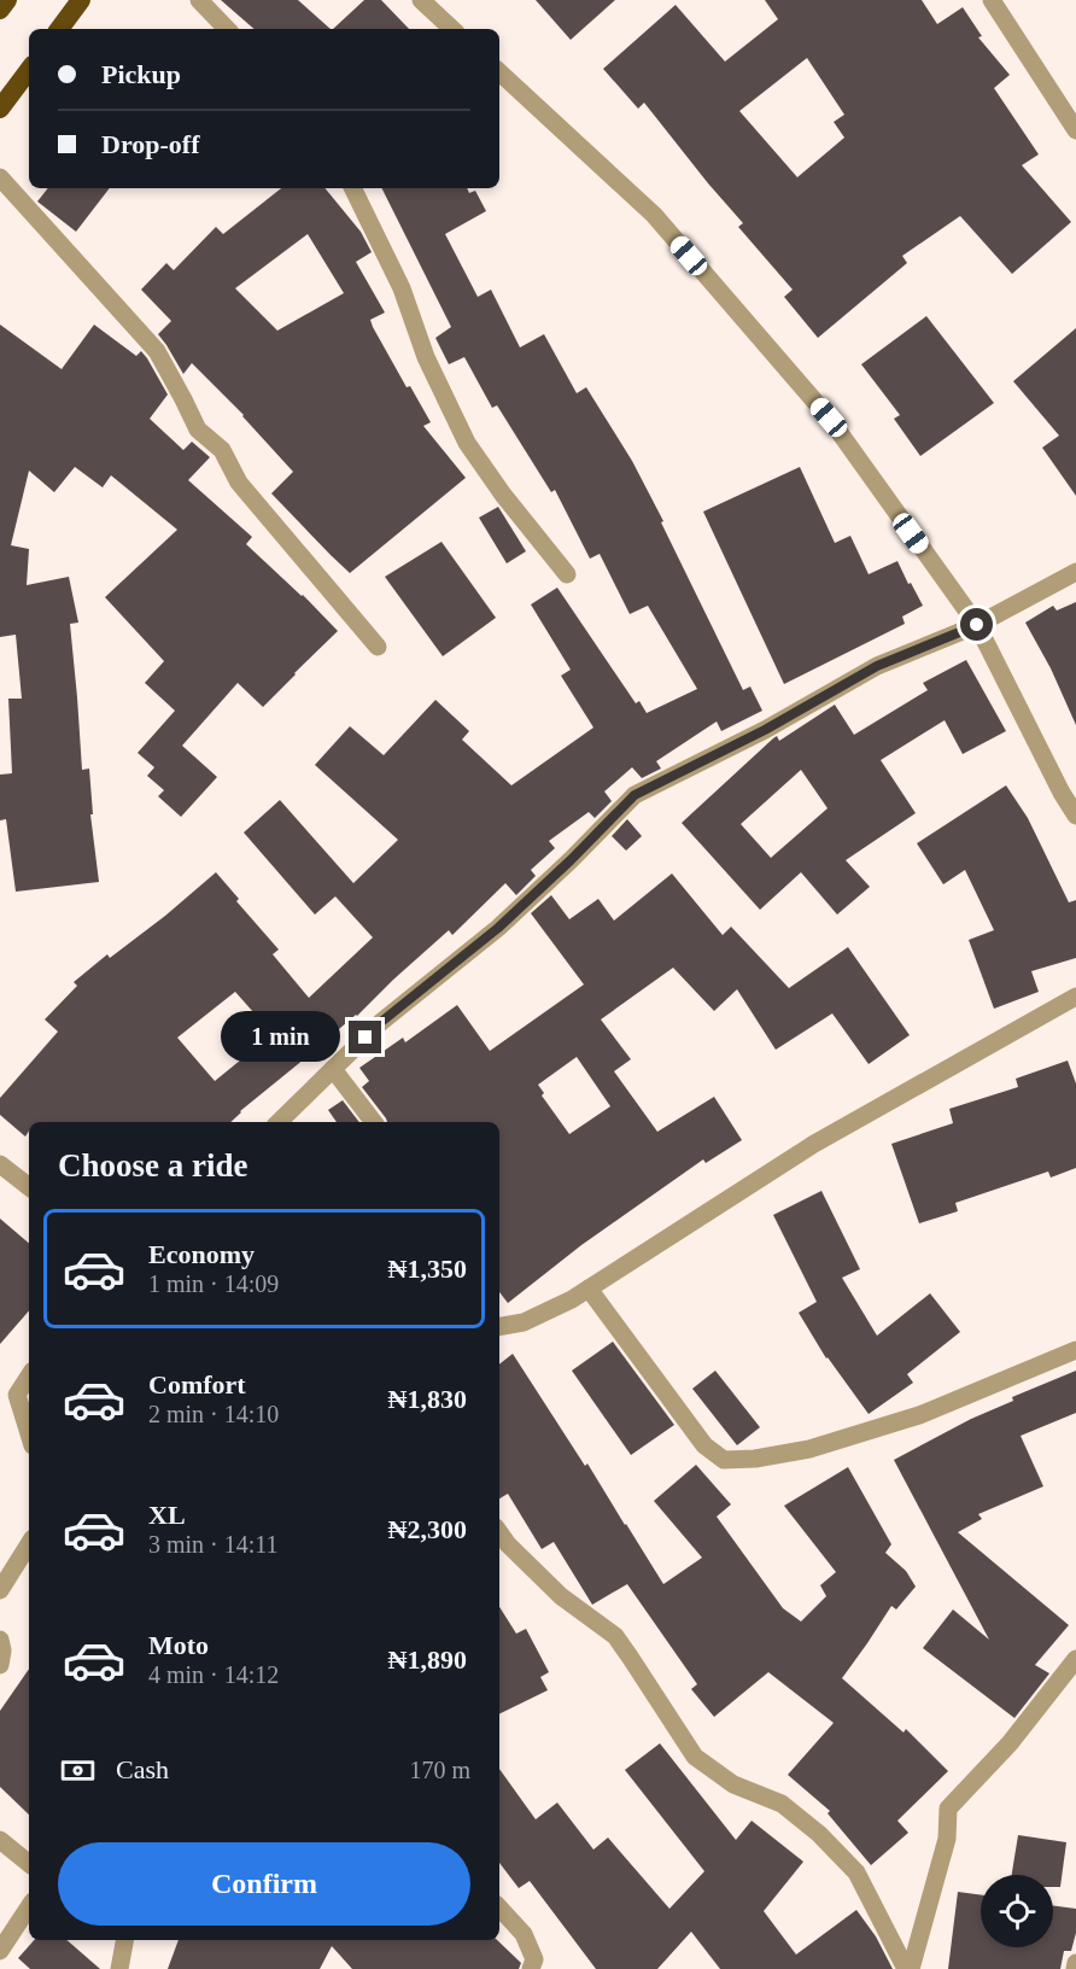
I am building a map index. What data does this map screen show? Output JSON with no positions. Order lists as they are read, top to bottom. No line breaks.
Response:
{"page":{"banner":["Pickup","Drop-off"],"bubble":"1 min","heading":"Choose a ride","list":[{"name":"Economy","note":"1 min · 14:09","value":"₦1,350"},{"name":"Comfort","note":"2 min · 14:10","value":"₦1,830"},{"name":"XL","note":"3 min · 14:11","value":"₦2,300"},{"name":"Moto","note":"4 min · 14:12","value":"₦1,890"}],"pay":["Cash","170 m"],"buttons":"Confirm"}}
